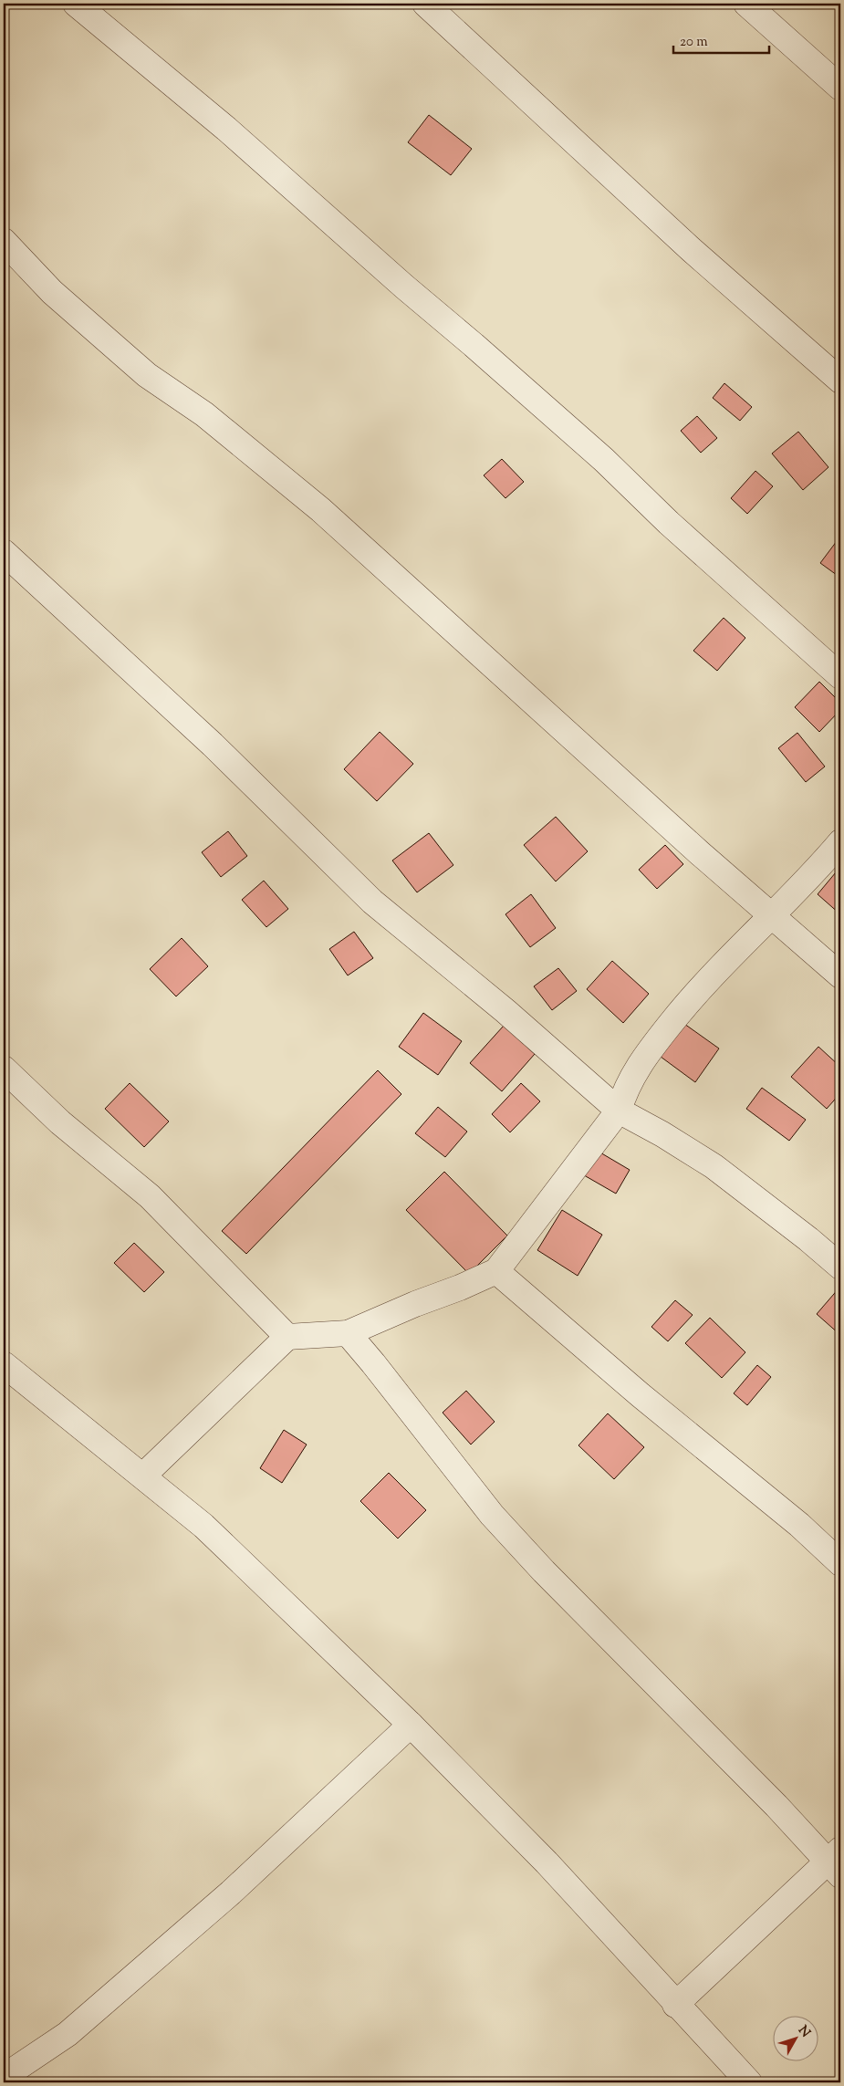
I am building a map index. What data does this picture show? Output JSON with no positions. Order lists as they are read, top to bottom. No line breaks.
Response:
{"scale_bar":"20 m","north":"top right"}
